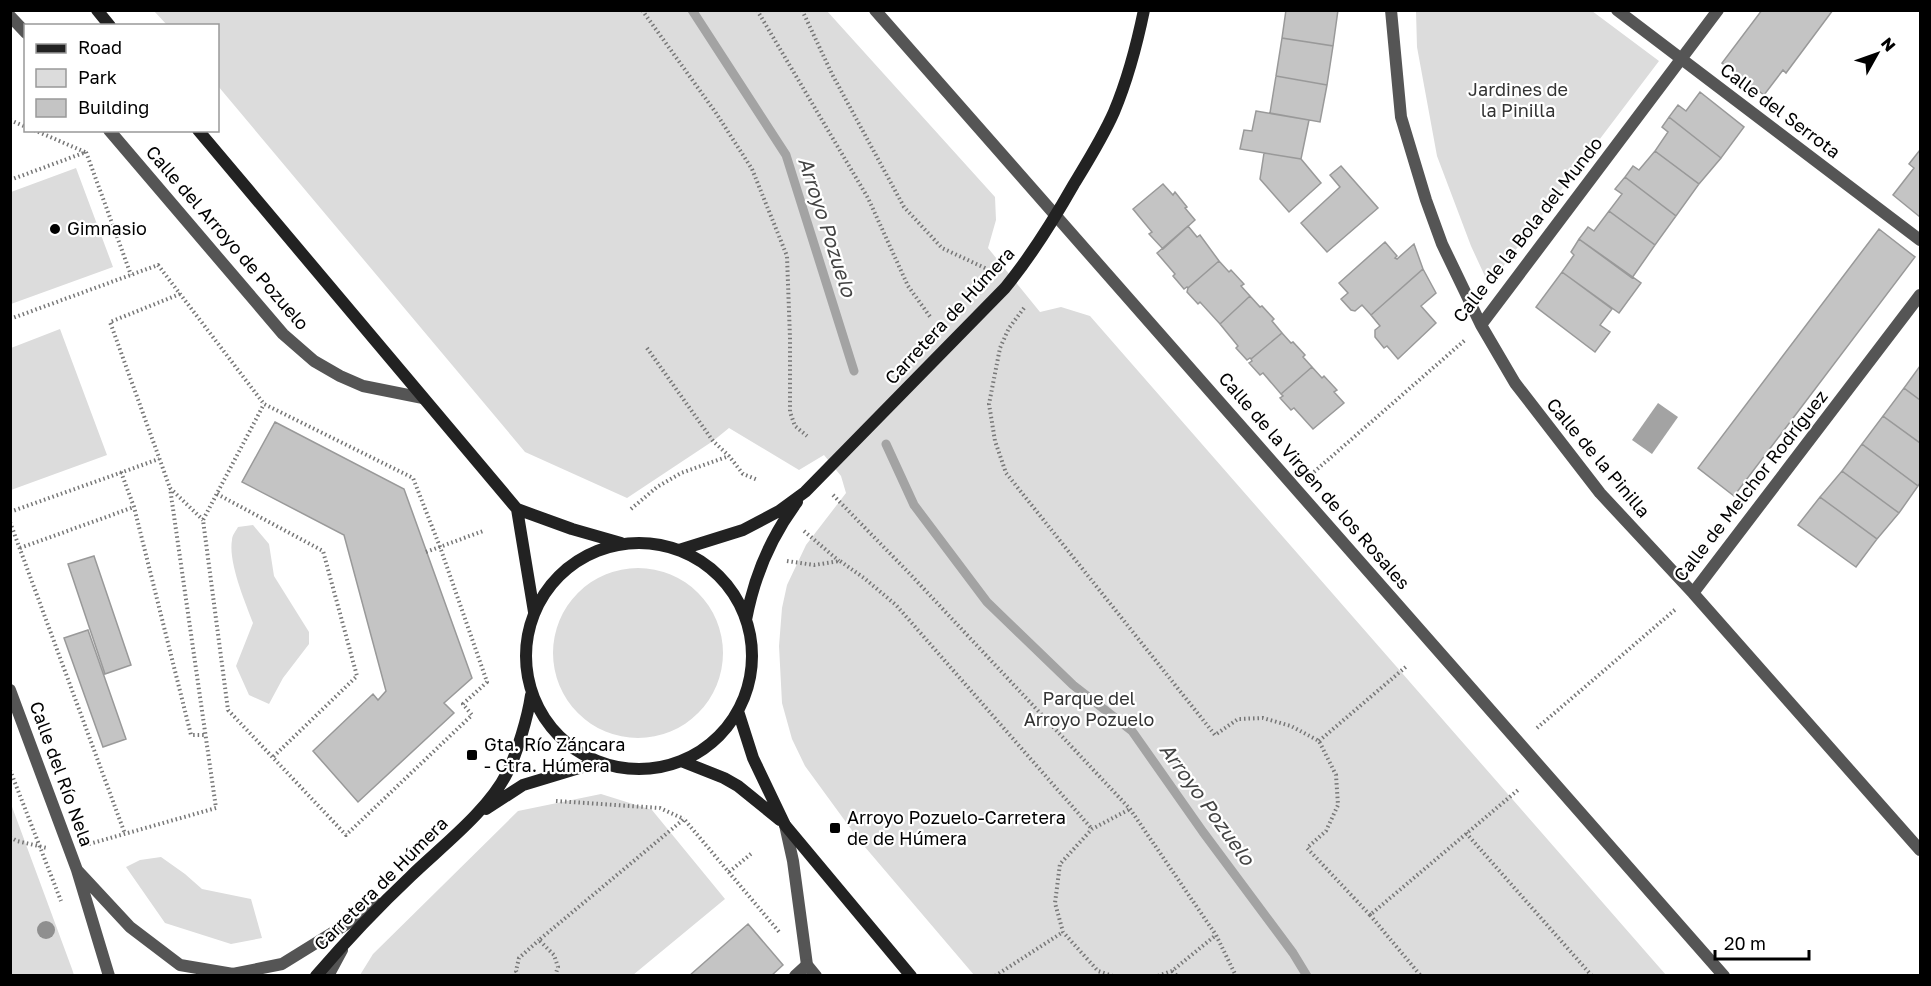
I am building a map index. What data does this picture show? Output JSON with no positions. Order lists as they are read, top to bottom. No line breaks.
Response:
{"streets":{"main road":["Carretera de Húmera"],"street":["Calle del Serrota","Calle de la Bola del Mundo","Calle del Arroyo de Pozuelo","Calle de la Pinilla","Calle de la Virgen de los Rosales","Calle de Melchor Rodríguez","Calle del Río Nela"]},"crossings":[["Calle del Serrota","Calle de la Bola del Mundo"],["Calle de la Bola del Mundo","Calle de la Pinilla"],["Carretera de Húmera","Calle de la Virgen de los Rosales"],["Carretera de Húmera","Calle del Río Nela"],["Calle de la Pinilla","Calle de Melchor Rodríguez"]],"water":["Arroyo Pozuelo"],"parks":["Jardines de la Pinilla","Parque del Arroyo Pozuelo"],"places":{"other":["Gimnasio"],"transit":["Gta. Río Záncara - Ctra. Húmera","Arroyo Pozuelo-Carretera de de Húmera"]},"legend":["Road","Park","Building"],"scale_bar":"20 m","north":"top right"}
